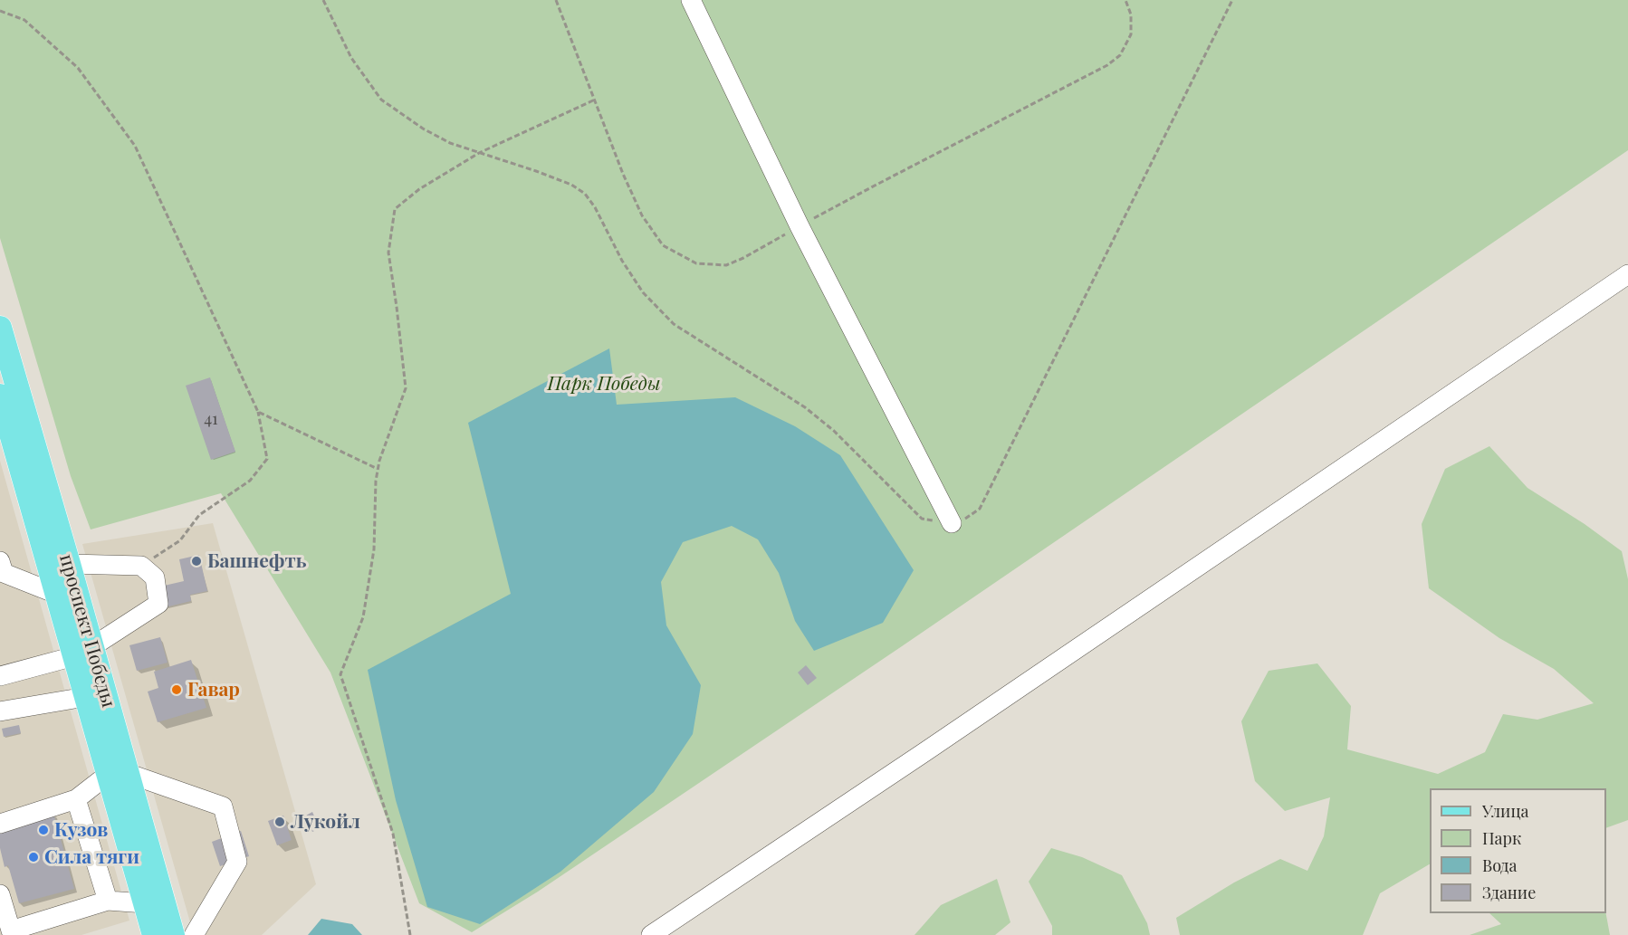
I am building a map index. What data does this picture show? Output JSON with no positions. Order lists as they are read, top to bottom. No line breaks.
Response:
{"streets":{"main road":["проспект Победы"]},"parks":["Парк Победы"],"places":["Башнефть","Гавар","Лукойл","Кузов","Сила тяги"],"house_numbers":["41"],"legend":["Улица","Парк","Вода","Здание"]}
